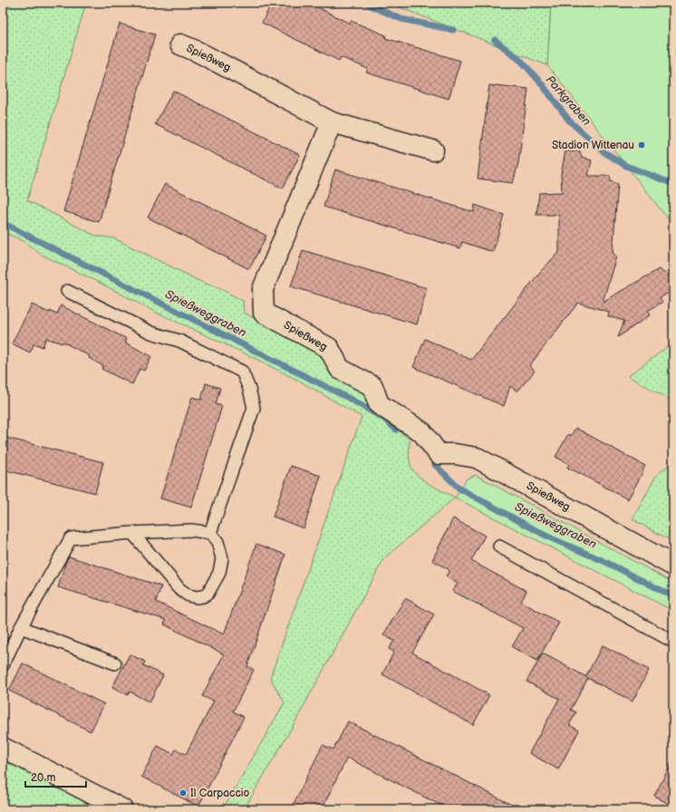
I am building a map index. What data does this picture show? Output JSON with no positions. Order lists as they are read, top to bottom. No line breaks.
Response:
{"streets":{"street":["Spießweg"]},"water":["Parkgraben","Spießweggraben"],"places":["Stadion Wittenau","Il Carpaccio"],"scale_bar":"20 m"}
